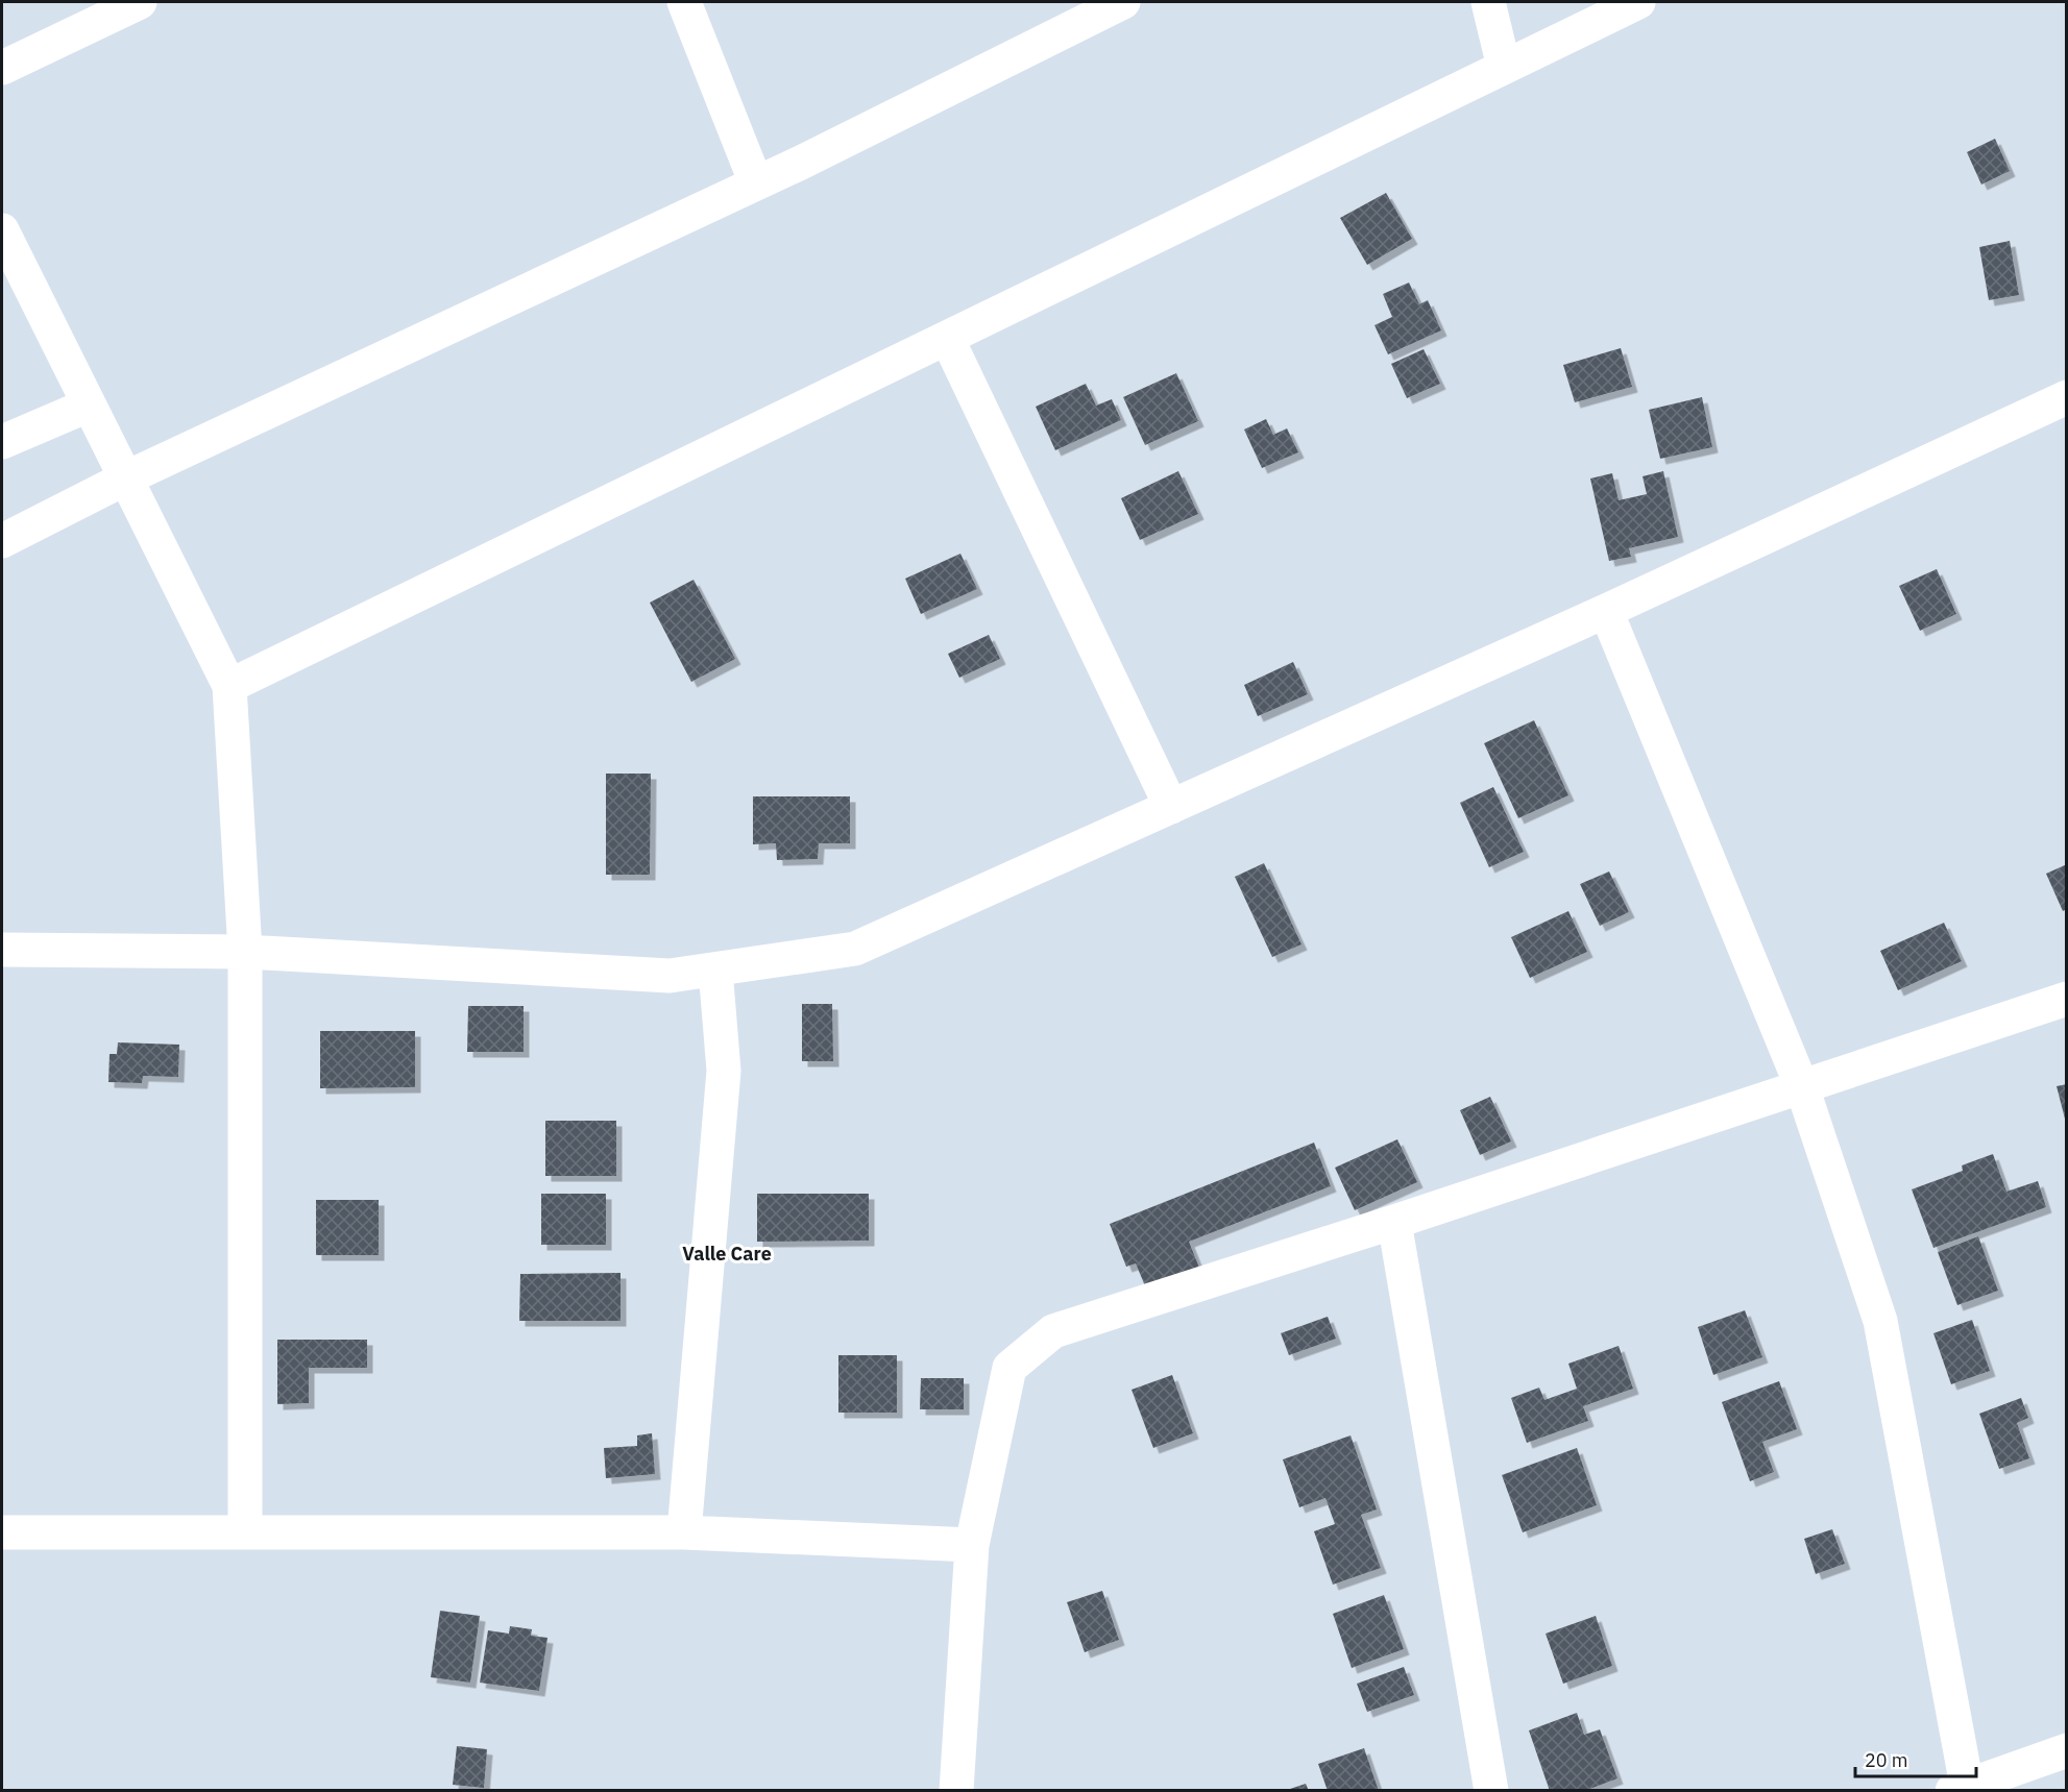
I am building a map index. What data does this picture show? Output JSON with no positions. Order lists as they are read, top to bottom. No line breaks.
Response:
{"districts":["Valle Care"],"scale_bar":"20 m"}
